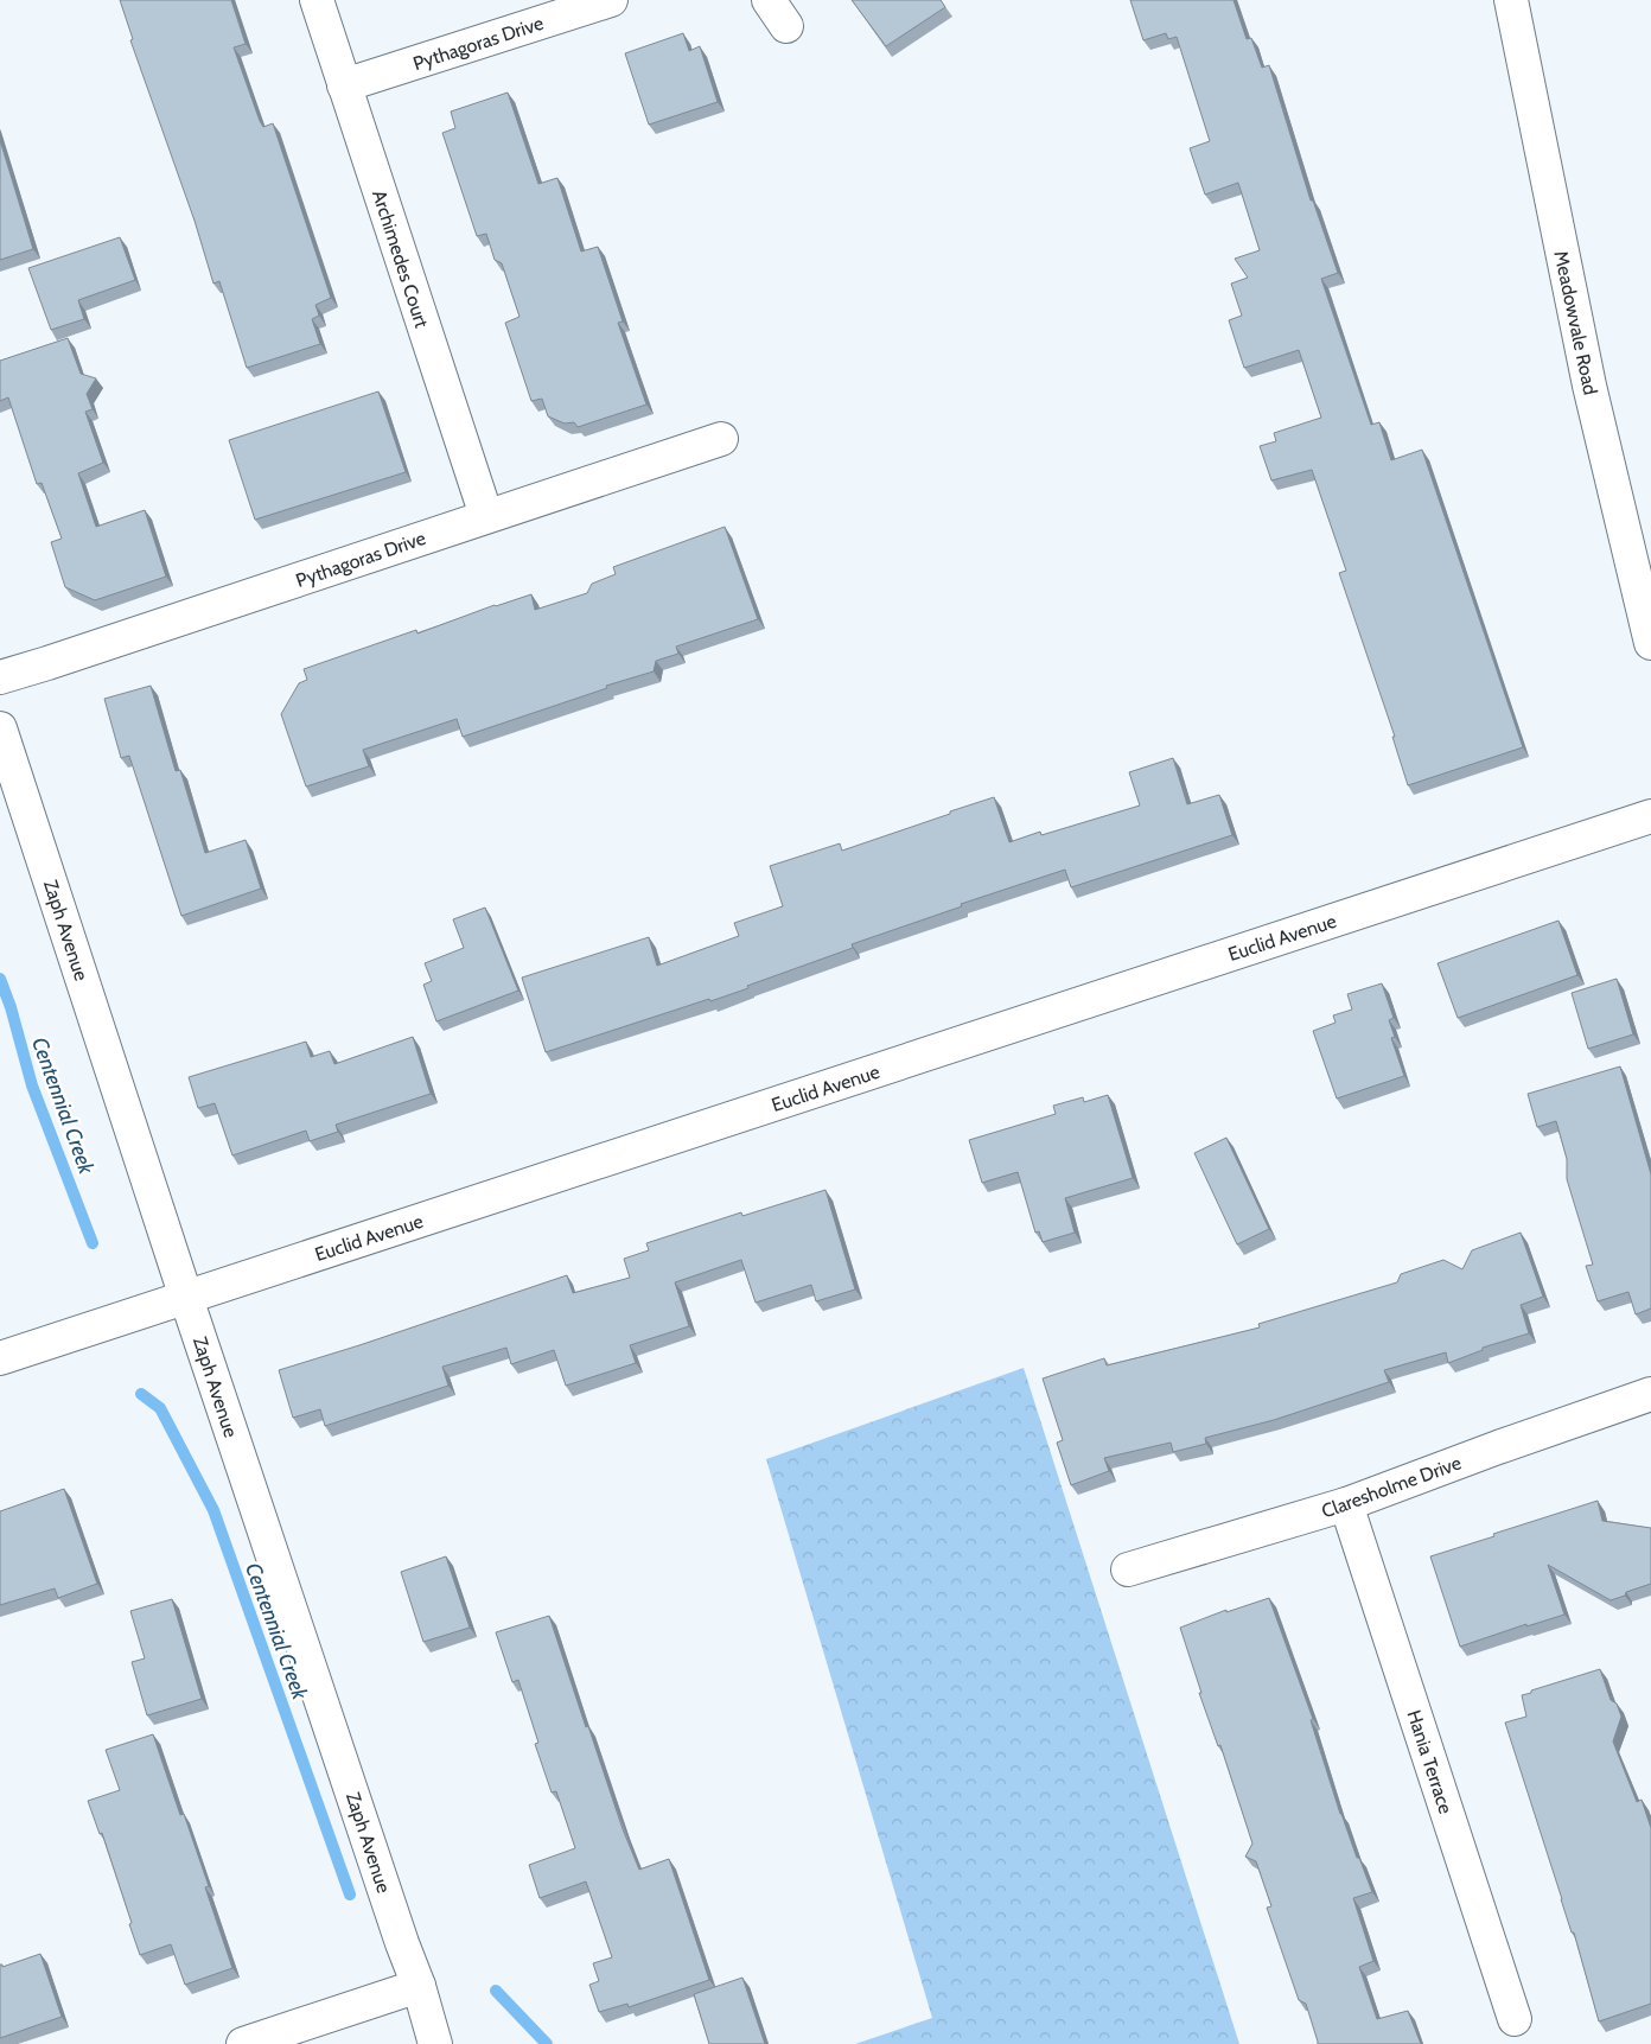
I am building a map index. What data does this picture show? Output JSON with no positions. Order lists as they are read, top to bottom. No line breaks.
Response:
{"streets":{"street":["Pythagoras Drive","Archimedes Court","Meadowvale Road","Zaph Avenue","Euclid Avenue","Claresholme Drive","Hania Terrace"]},"crossings":[["Pythagoras Drive","Archimedes Court"],["Zaph Avenue","Euclid Avenue"],["Claresholme Drive","Hania Terrace"]],"water":["Centennial Creek"]}
